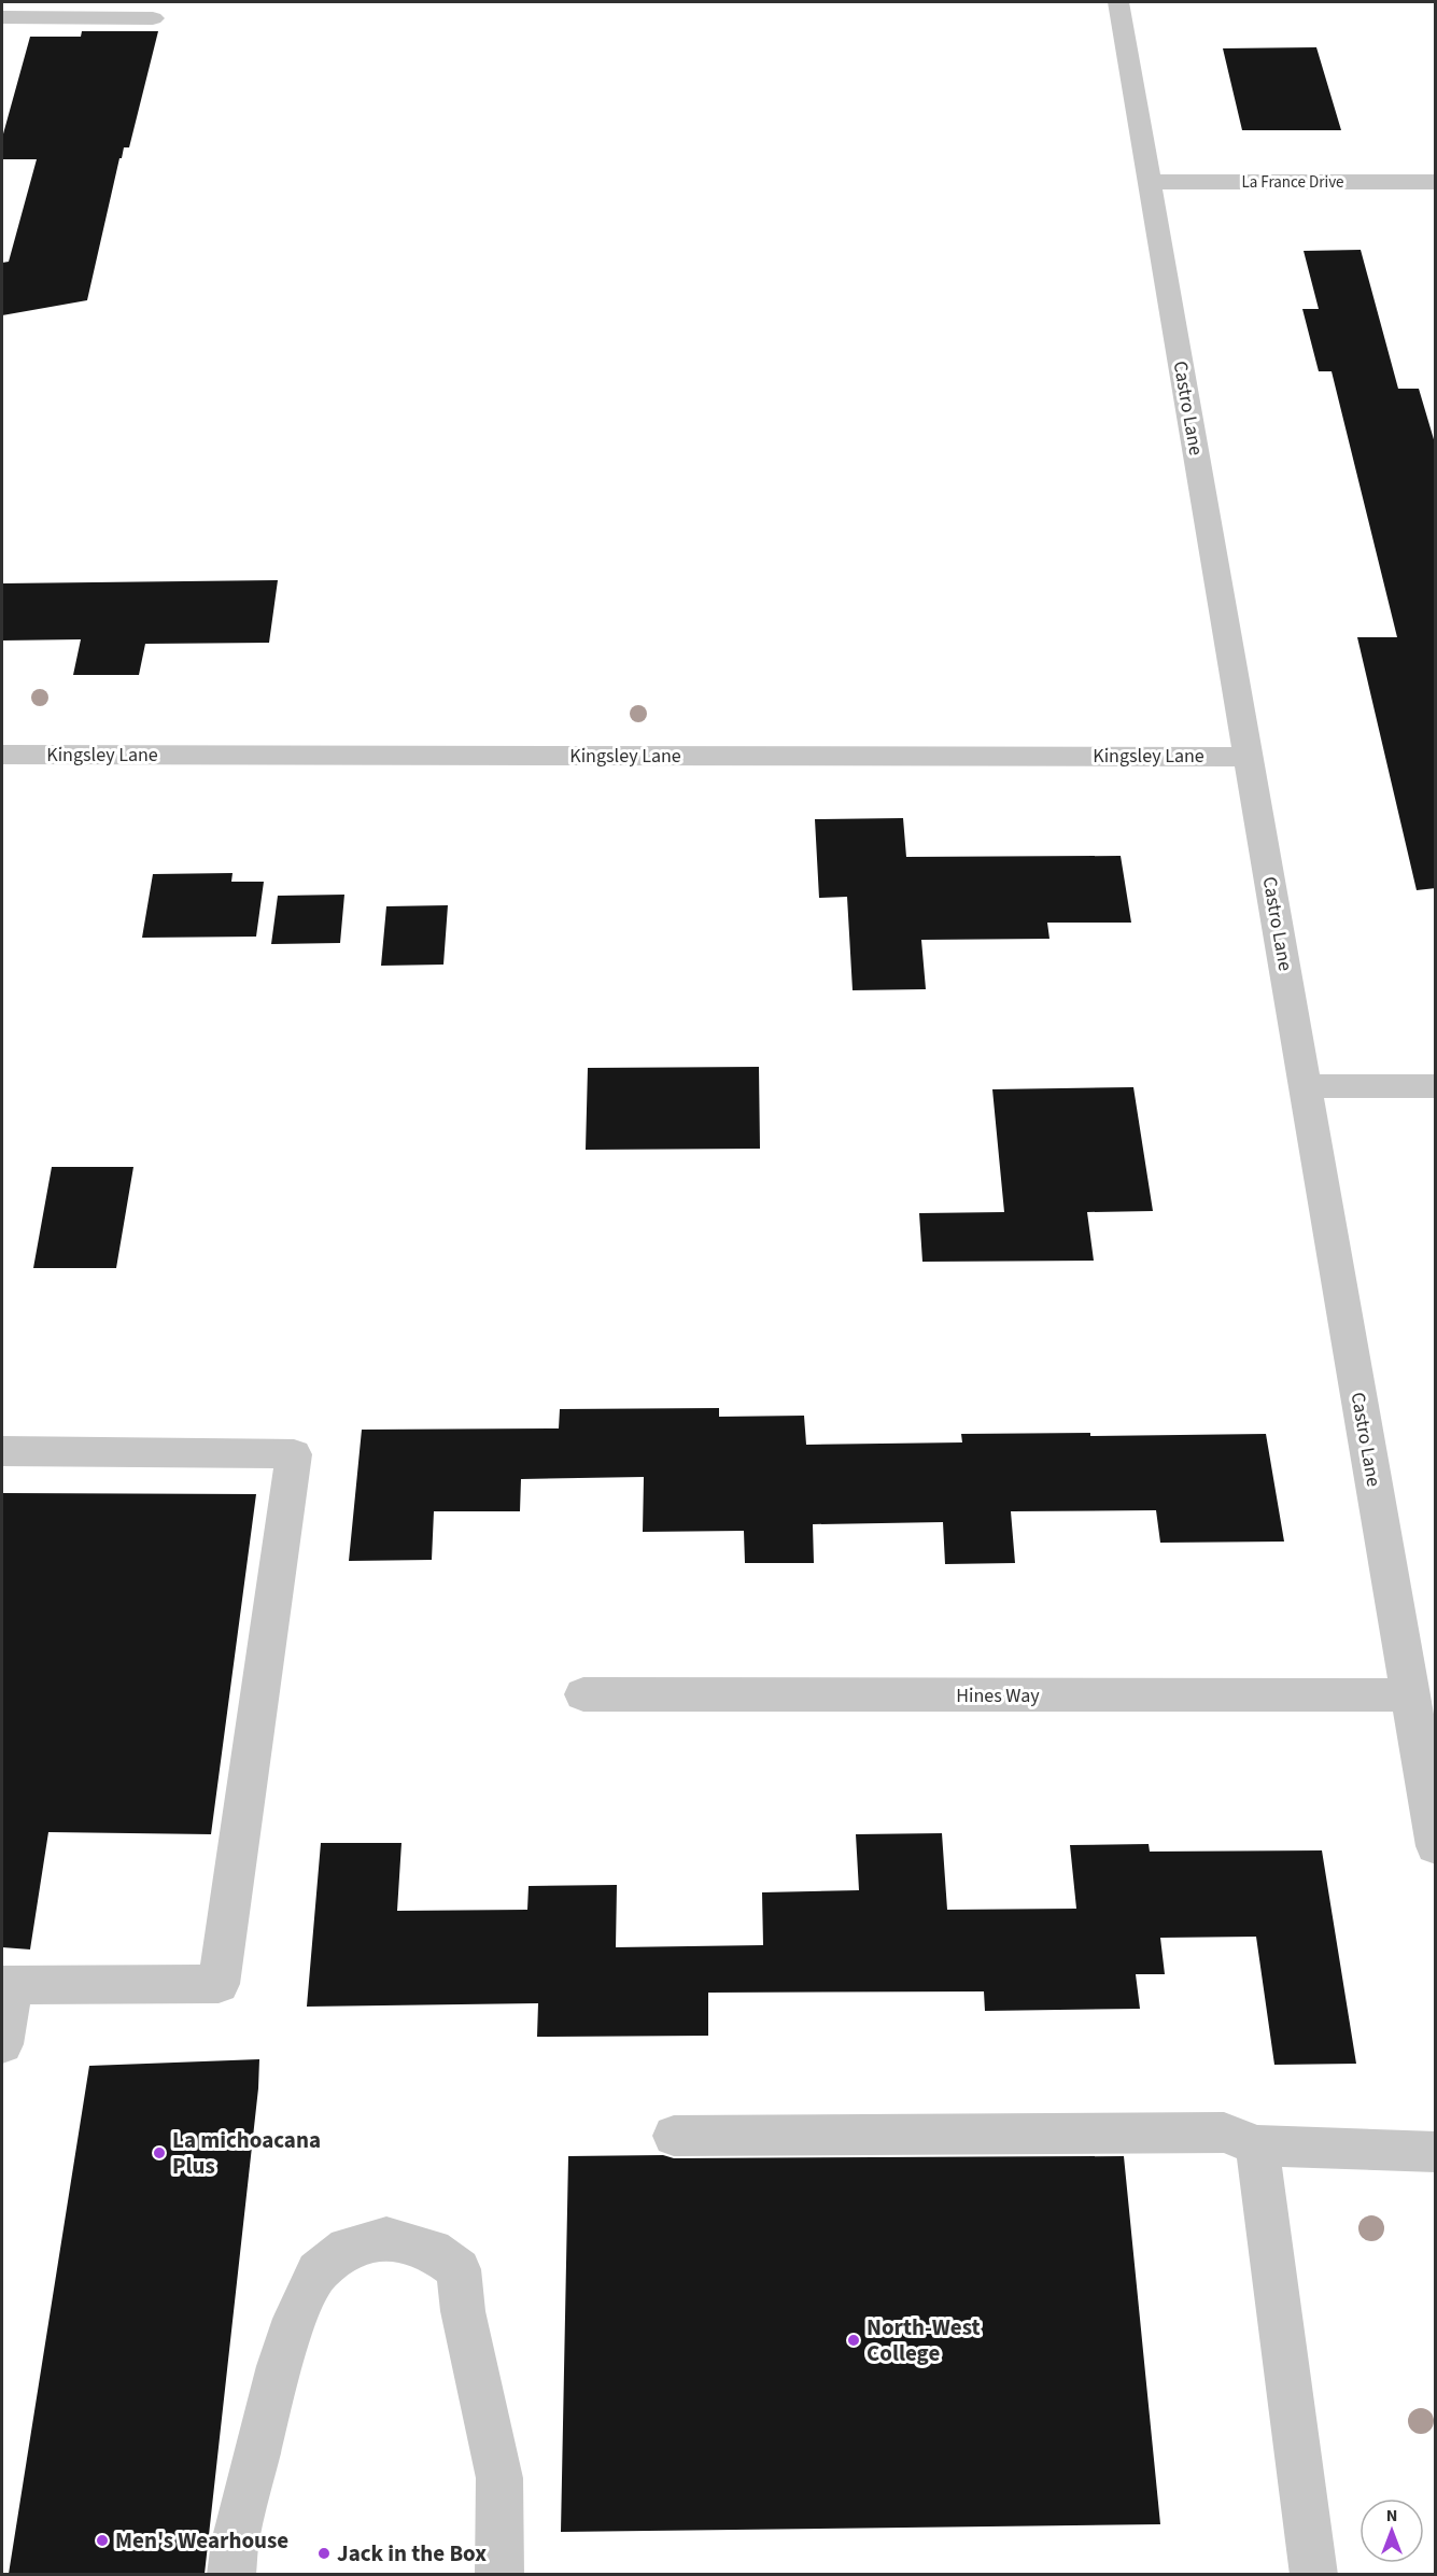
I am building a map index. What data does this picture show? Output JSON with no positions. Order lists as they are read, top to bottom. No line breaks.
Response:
{"streets":{"street":["La France Drive","Castro Lane","Kingsley Lane","Hines Way"]},"crossings":[["La France Drive","Castro Lane"],["Castro Lane","Kingsley Lane"],["Castro Lane","Hines Way"]],"places":["La michoacana Plus","North-West College","Men's Wearhouse","Jack in the Box"],"north":"top"}
